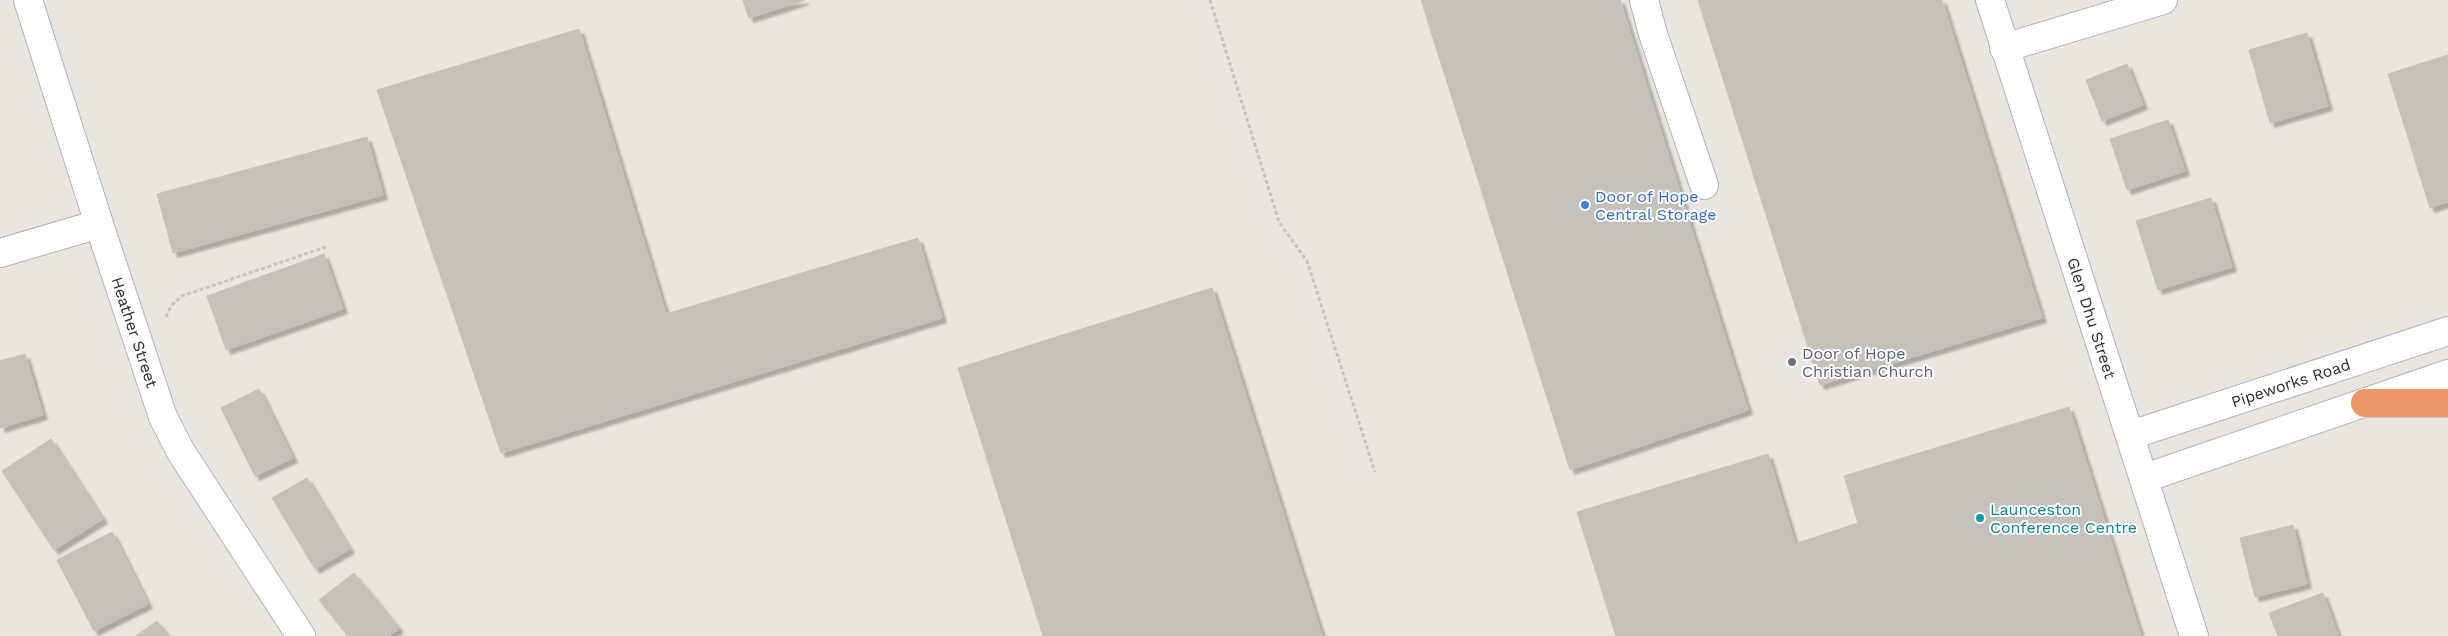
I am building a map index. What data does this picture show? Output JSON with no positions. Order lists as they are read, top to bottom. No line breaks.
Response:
{"streets":{"street":["Glen Dhu Street","Heather Street","Pipeworks Road"]},"crossings":[["Glen Dhu Street","Pipeworks Road"]],"places":["Door of Hope Central Storage","Door of Hope Christian Church","Launceston Conference Centre"]}
